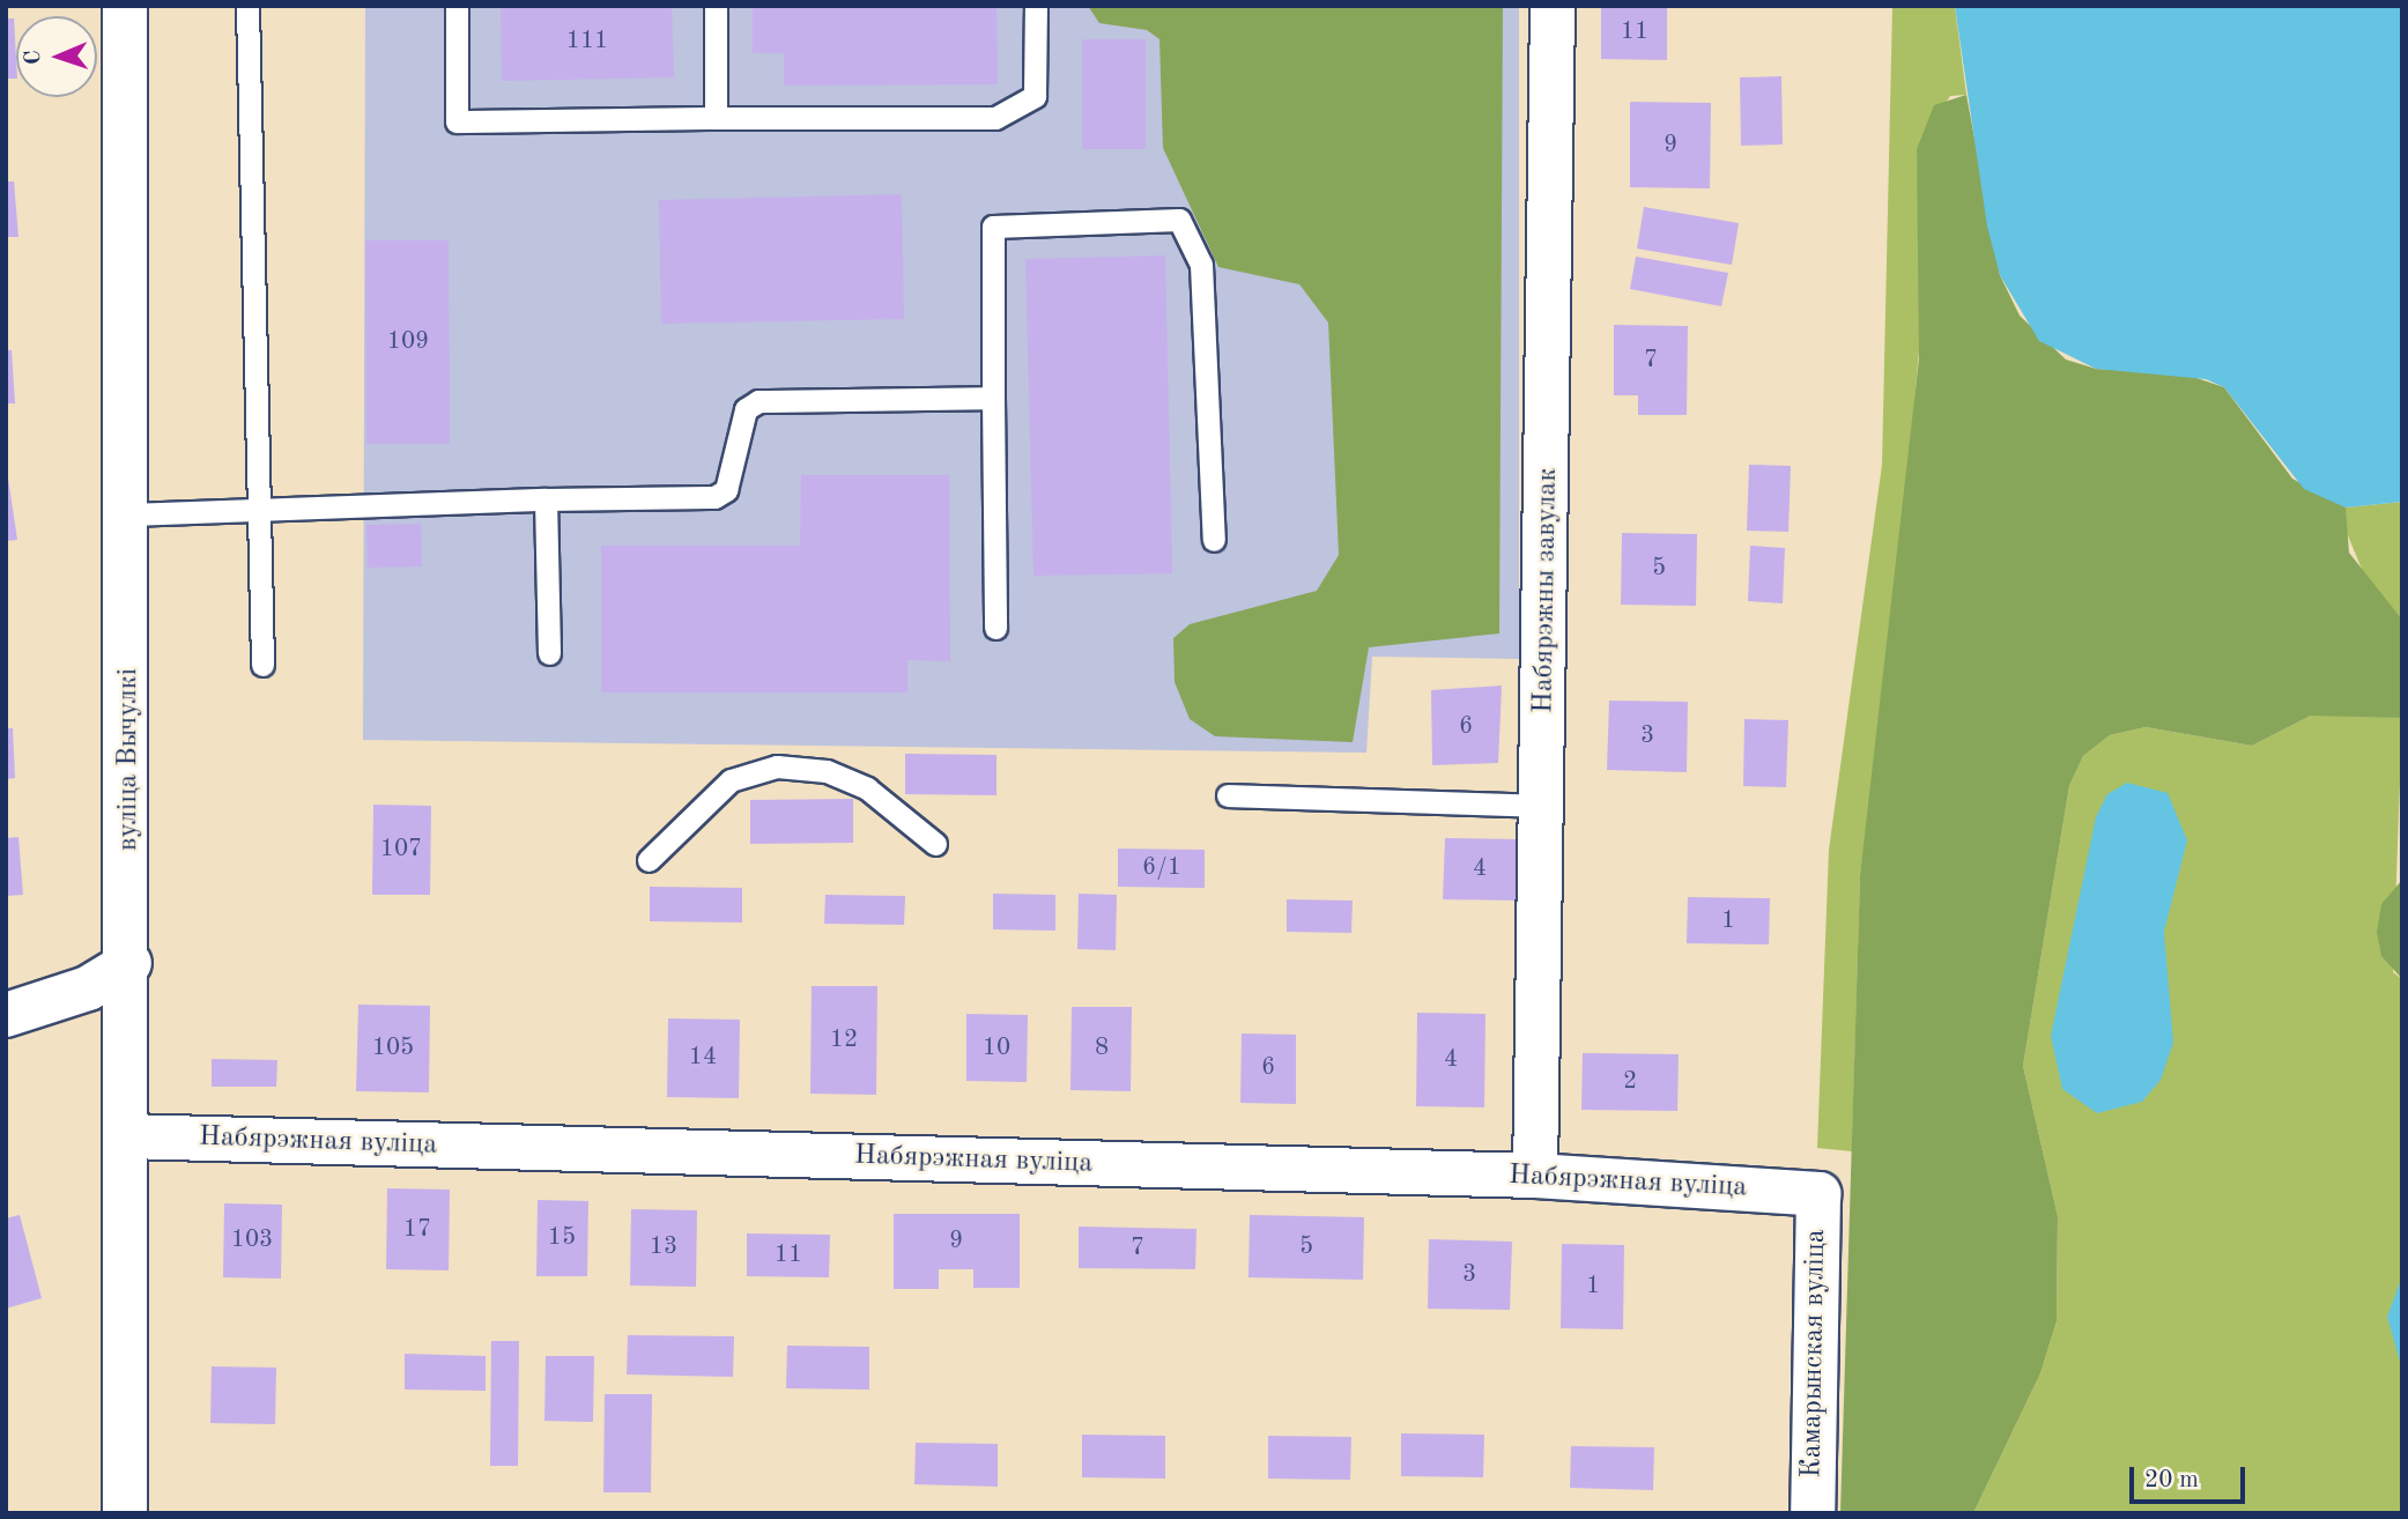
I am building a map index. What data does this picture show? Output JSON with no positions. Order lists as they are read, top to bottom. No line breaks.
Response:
{"streets":{"street":["Набярэжны завулак","вуліца Вычулкі","Набярэжная вуліца","Камарынская вуліца"]},"crossings":[["Набярэжны завулак","Набярэжная вуліца"],["вуліца Вычулкі","Набярэжная вуліца"],["Набярэжная вуліца","Камарынская вуліца"]],"house_numbers":["11","111","9","109","7","5","6","3","107","6/1","4","1","12","105","10","8","14","4","6","2","17","15","103","9","13","5","7","11","3","1"],"scale_bar":"20 m","north":"left"}
